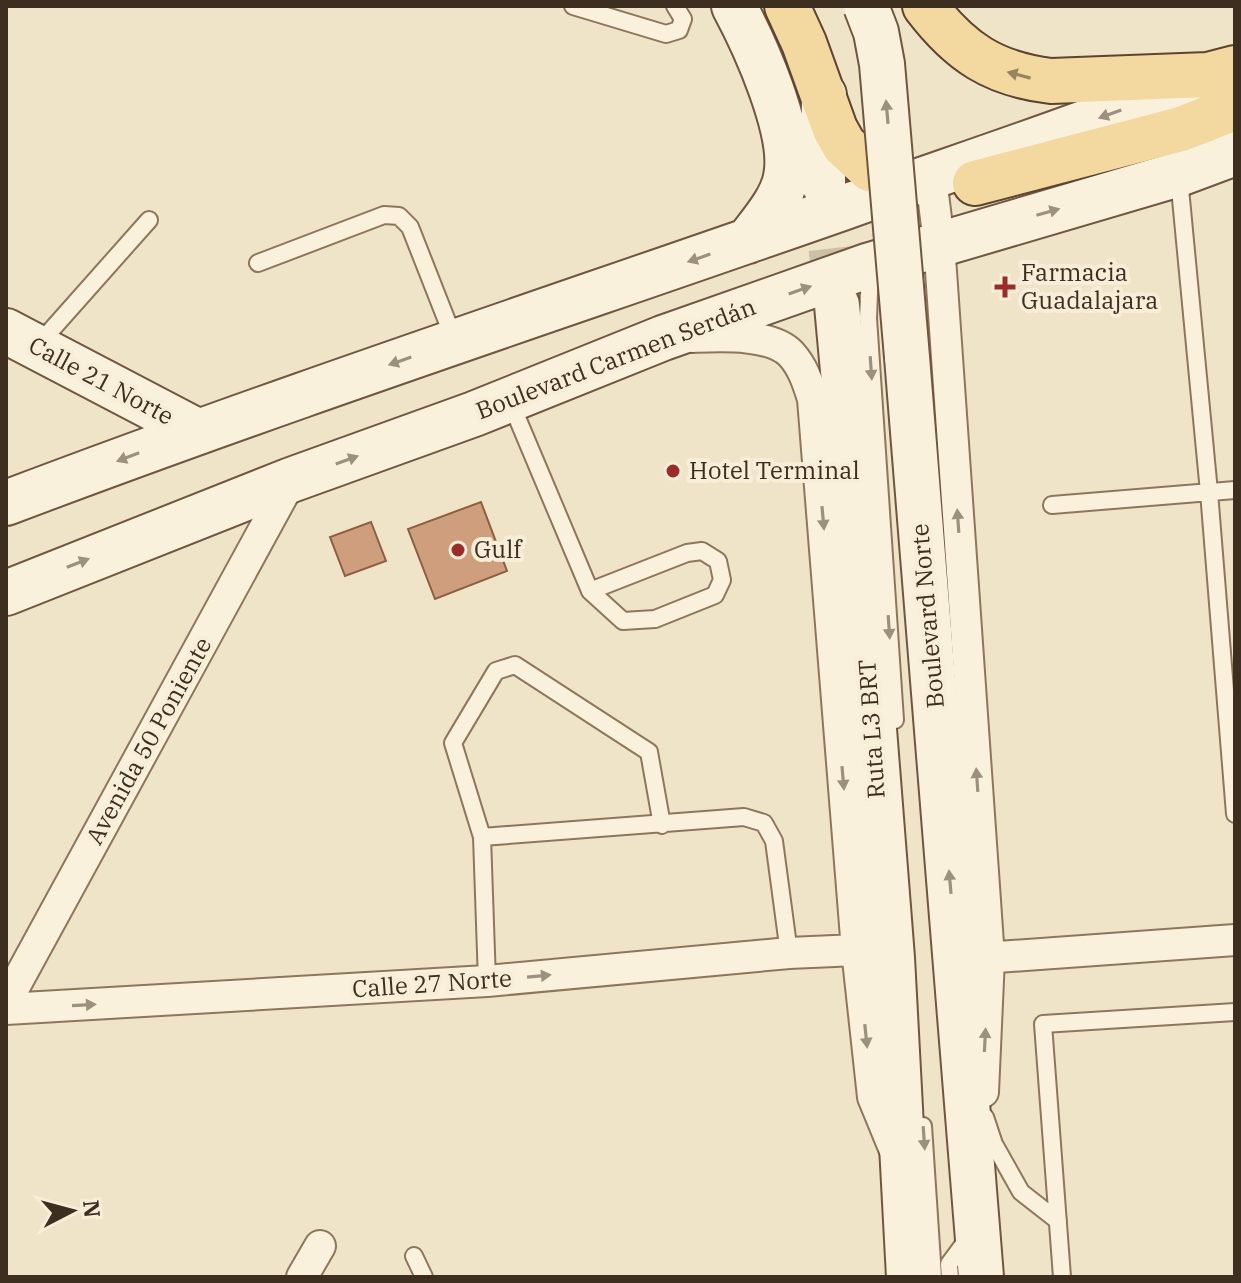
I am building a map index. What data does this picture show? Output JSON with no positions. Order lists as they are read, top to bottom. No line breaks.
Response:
{"streets":{"main road":["Boulevard Carmen Serdán","Calle 21 Norte","Boulevard Norte"],"street":["Avenida 50 Poniente","Calle 27 Norte"],"lane":["Ruta L3 BRT"]},"crossings":[["Boulevard Carmen Serdán","Boulevard Norte"],["Boulevard Carmen Serdán","Ruta L3 BRT"],["Boulevard Carmen Serdán","Avenida 50 Poniente"],["Boulevard Norte","Ruta L3 BRT"]],"one_way":["Ruta L3 BRT","Calle 27 Norte"],"places":{"health":["Farmacia Guadalajara"],"other":["Hotel Terminal","Gulf"]},"north":"right"}
